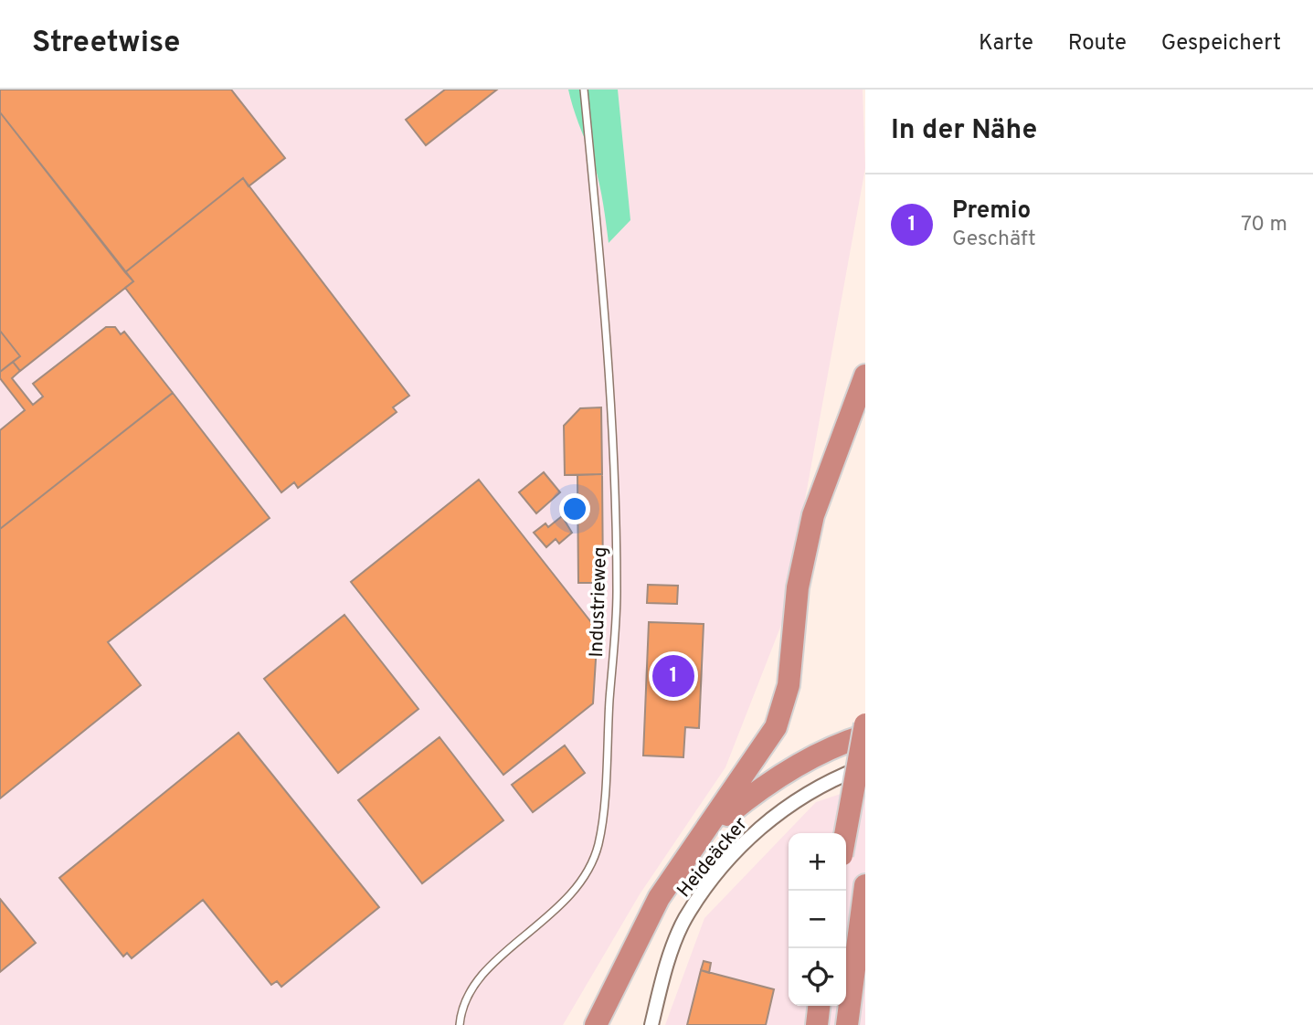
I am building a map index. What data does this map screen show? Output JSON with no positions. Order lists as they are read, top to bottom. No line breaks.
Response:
{"streets":{"street":["Heideäcker"],"lane":["Industrieweg"]},"page":{"header":"Streetwise","nav":["Karte","Route","Gespeichert"],"heading":"In der Nähe","list":[{"mark":"1","name":"Premio","note":"Geschäft","value":"70 m"}],"pins":"1","map_buttons":["+","−"]}}
